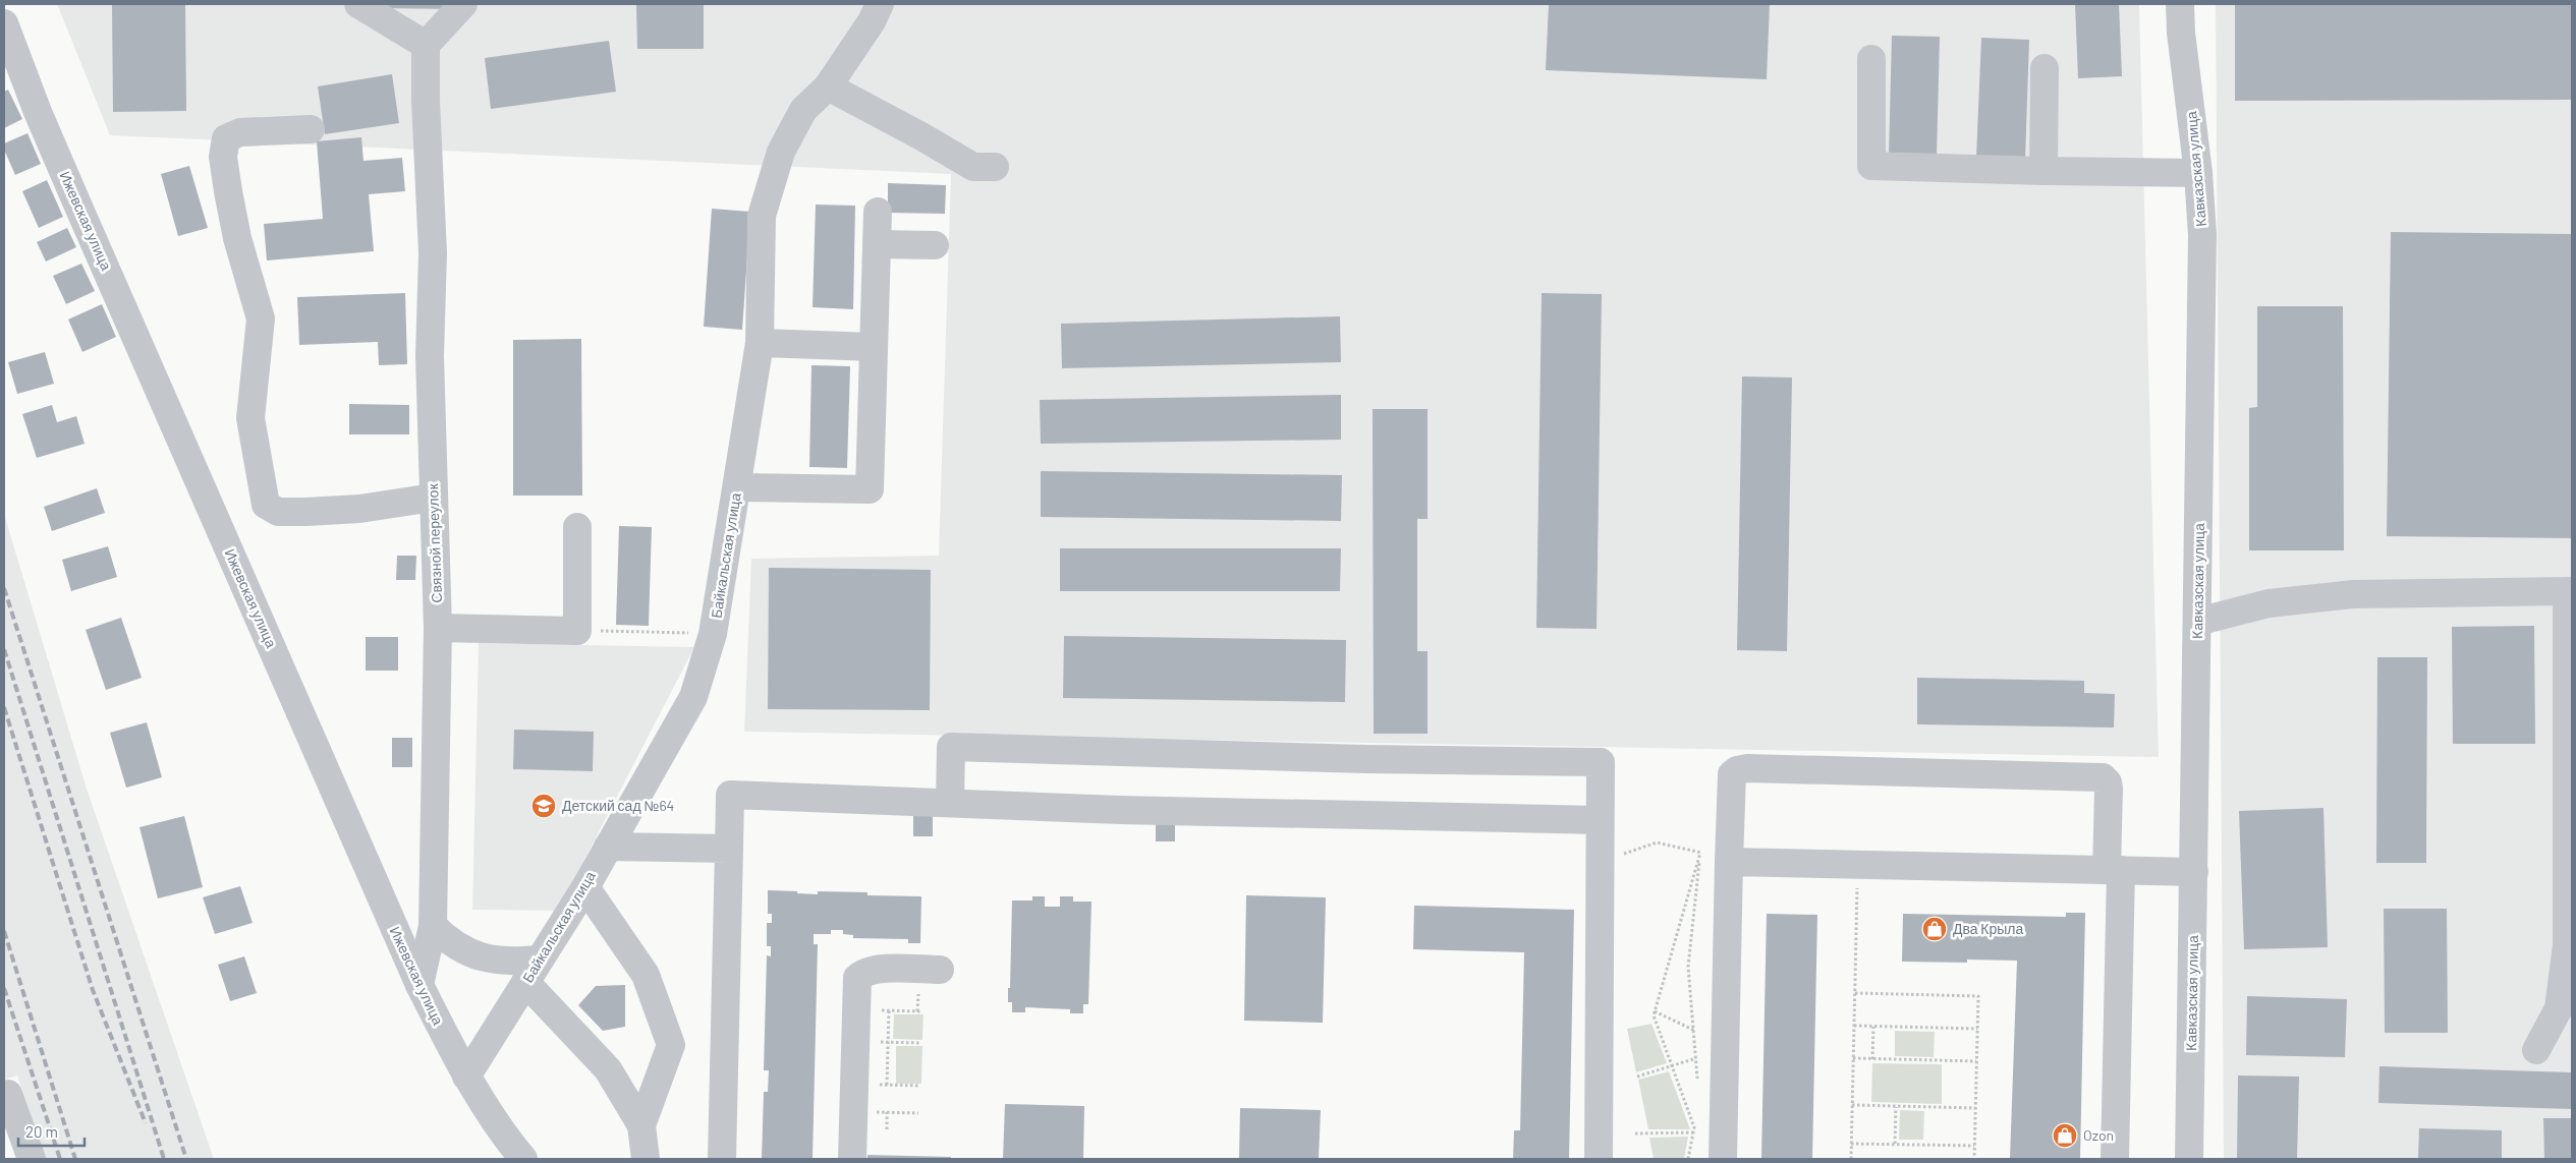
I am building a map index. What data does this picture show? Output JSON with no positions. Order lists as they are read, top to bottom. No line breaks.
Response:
{"streets":{"street":["Кавказская улица","Ижевская улица","Связной переулок","Байкальская улица"]},"crossings":[["Ижевская улица","Связной переулок"],["Ижевская улица","Байкальская улица"]],"places":{"school or university":["Детский сад №64"],"shop":["Два Крыла","Ozon"]},"scale_bar":"20 m"}
